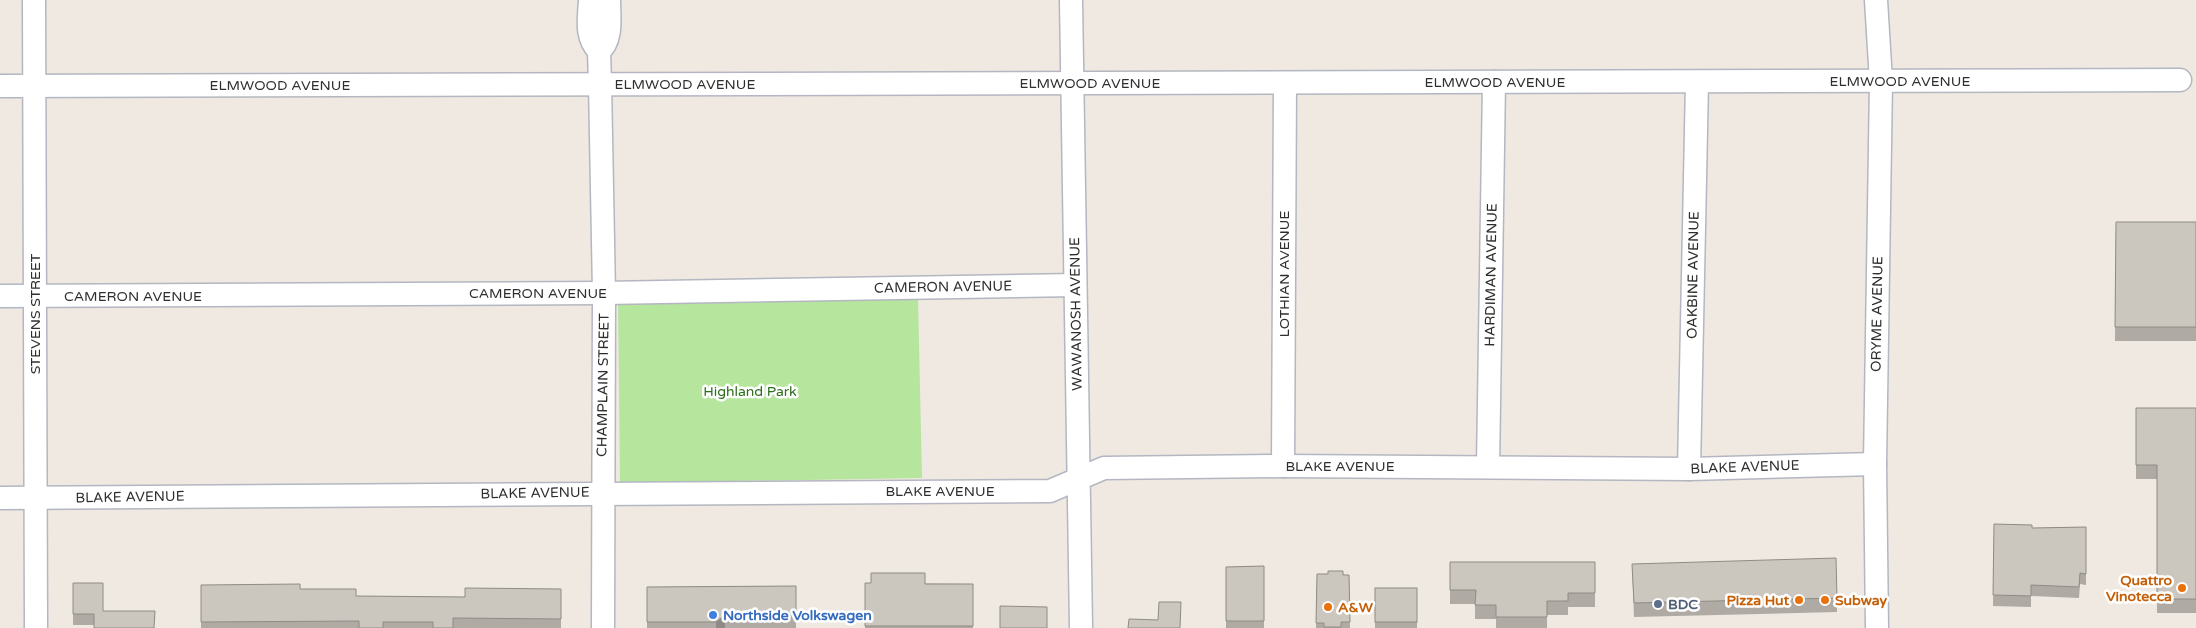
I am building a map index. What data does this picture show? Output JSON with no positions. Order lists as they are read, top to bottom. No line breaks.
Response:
{"streets":{"street":["ELMWOOD AVENUE","LOTHIAN AVENUE","HARDIMAN AVENUE","OAKBINE AVENUE","CAMERON AVENUE","STEVENS STREET","WAWANOSH AVENUE","ORYME AVENUE","CHAMPLAIN STREET","BLAKE AVENUE"]},"crossings":[["ELMWOOD AVENUE","LOTHIAN AVENUE"],["ELMWOOD AVENUE","HARDIMAN AVENUE"],["ELMWOOD AVENUE","OAKBINE AVENUE"],["ELMWOOD AVENUE","STEVENS STREET"],["ELMWOOD AVENUE","WAWANOSH AVENUE"],["ELMWOOD AVENUE","ORYME AVENUE"],["ELMWOOD AVENUE","CHAMPLAIN STREET"],["LOTHIAN AVENUE","BLAKE AVENUE"],["HARDIMAN AVENUE","BLAKE AVENUE"],["OAKBINE AVENUE","BLAKE AVENUE"],["CAMERON AVENUE","STEVENS STREET"],["CAMERON AVENUE","WAWANOSH AVENUE"],["CAMERON AVENUE","CHAMPLAIN STREET"],["STEVENS STREET","BLAKE AVENUE"],["WAWANOSH AVENUE","BLAKE AVENUE"],["ORYME AVENUE","BLAKE AVENUE"],["CHAMPLAIN STREET","BLAKE AVENUE"]],"parks":["Highland Park"],"places":["Quattro Vinotecca","Pizza Hut","Subway","BDC","A&W","Northside Volkswagen"]}
